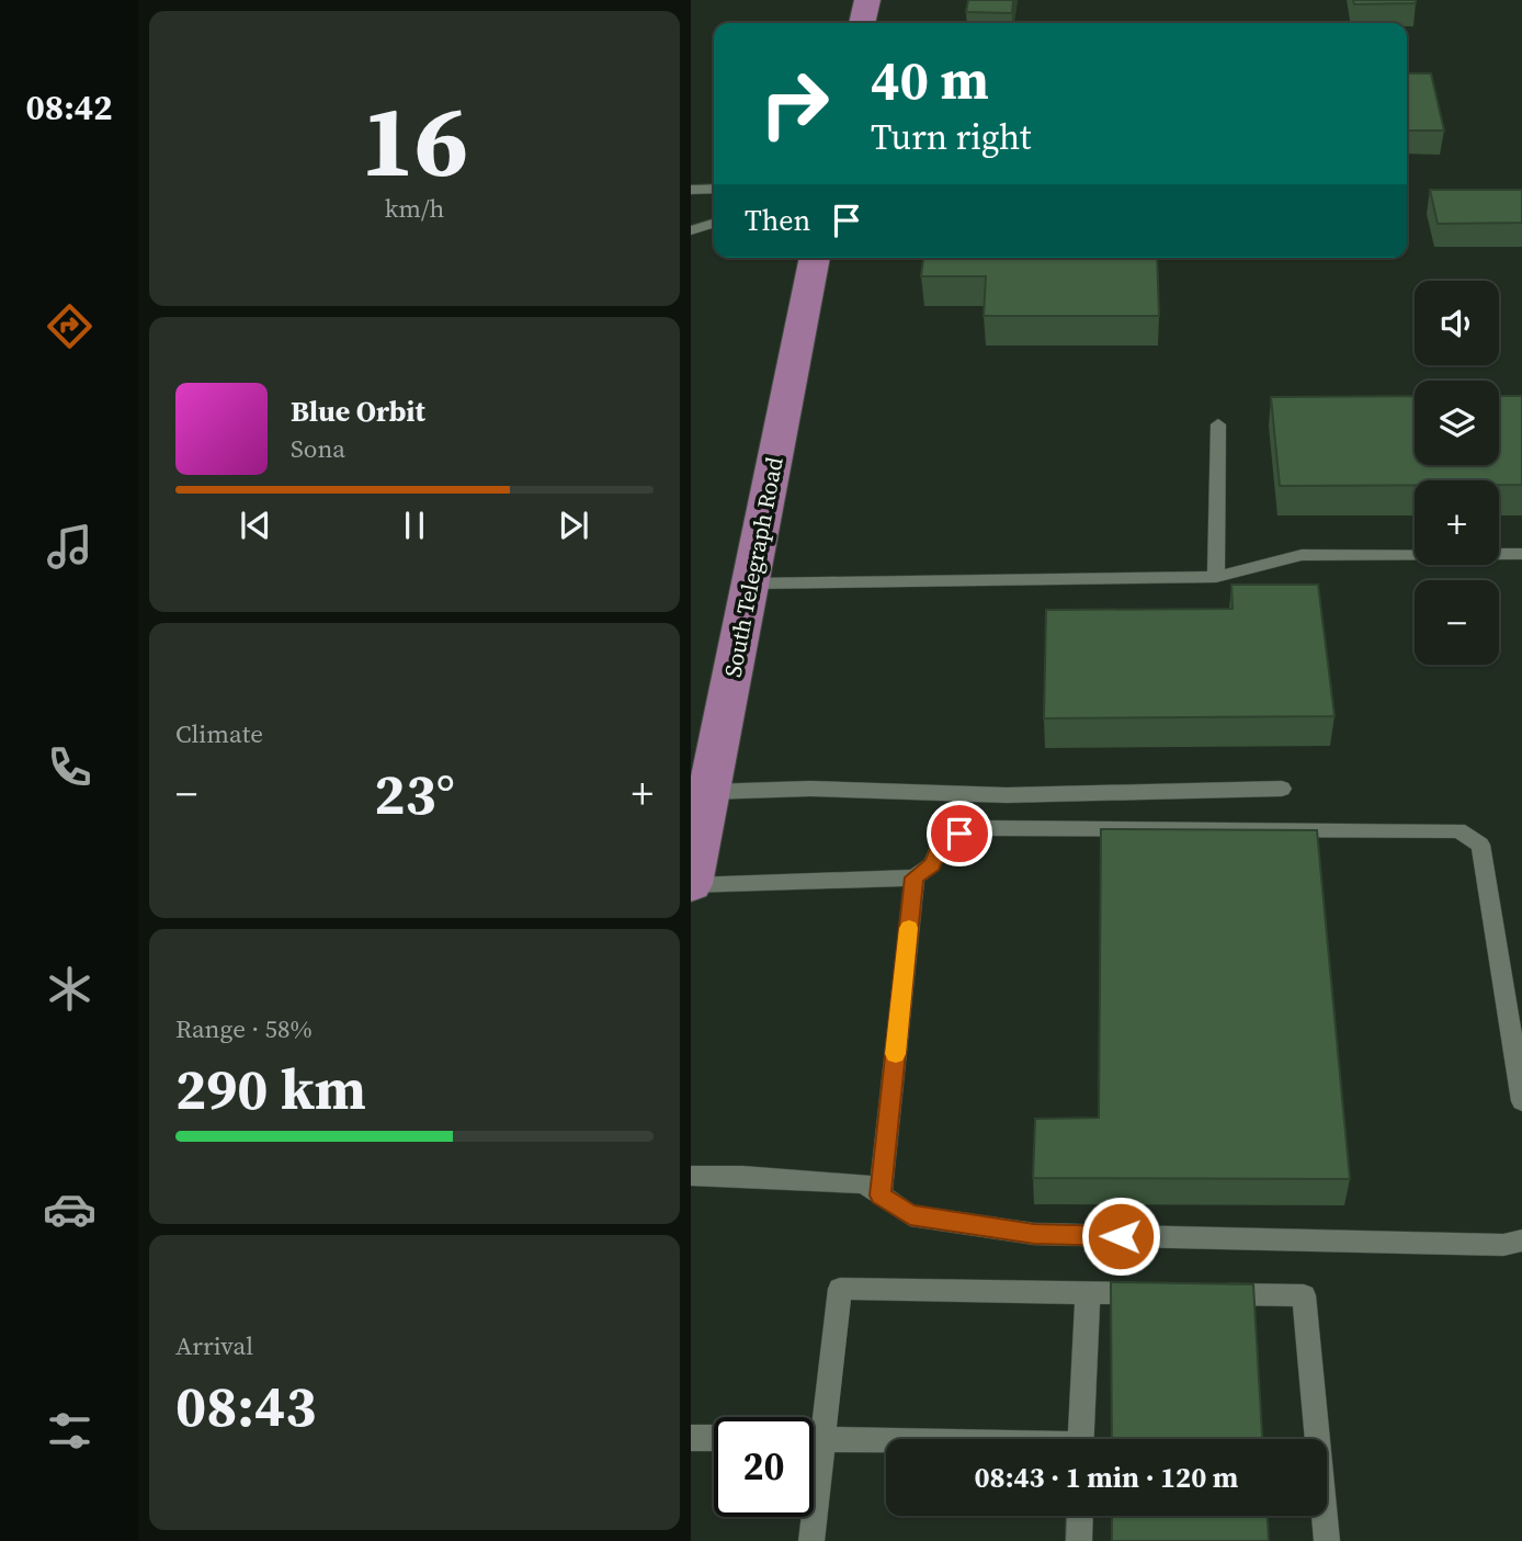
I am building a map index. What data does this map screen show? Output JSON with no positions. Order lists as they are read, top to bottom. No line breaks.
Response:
{"streets":{"main road":["South Telegraph Road"]},"page":{"tabs":"08:42","tile":[["16","km/h"],"Climate",["Range · 58%","290 km"],["Arrival","08:43"]],"turn":["40 m","Turn right"],"then":"Then","map_buttons":["+","−"],"song":["Blue Orbit","Sona"],"heat":["−","23°","+"],"limit":"20","trip":"08:43 · 1 min · 120 m"}}
